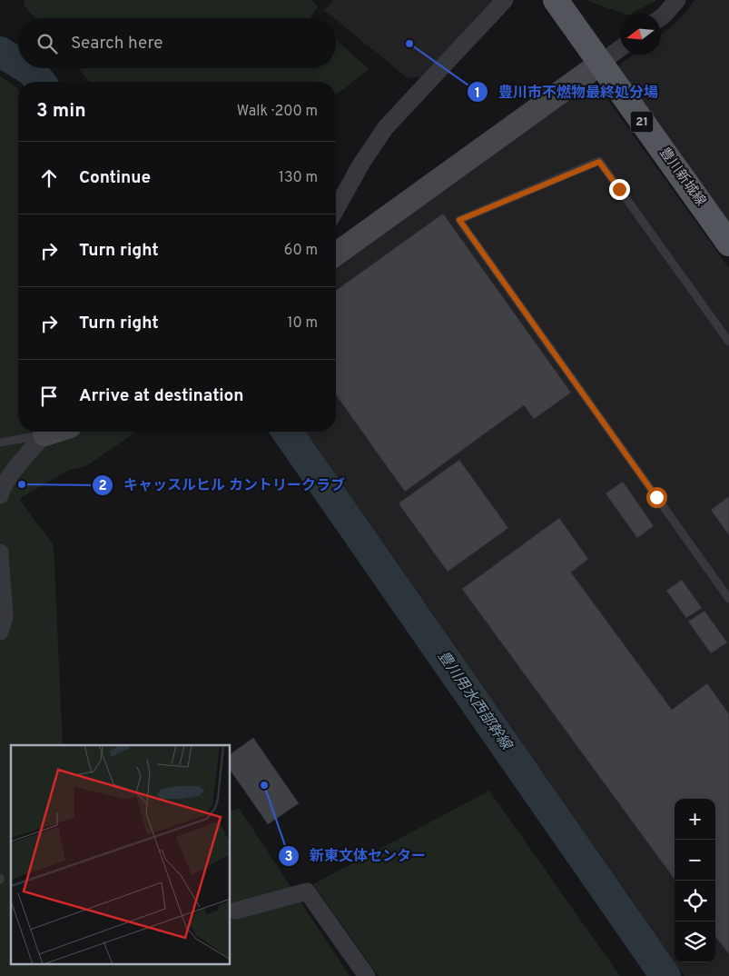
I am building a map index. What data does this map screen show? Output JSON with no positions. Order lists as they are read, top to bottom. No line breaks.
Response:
{"streets":{"main road":["21","豊川新城線"]},"water":["豊川用水西部幹線"],"places":["豊川市不燃物最終処分場","キャッスルヒル カントリークラブ","新東文体センター"],"north":"left","page":{"search":"Search here","heading":["3 min","Walk · 200 m"],"list":[["Continue","130 m"],["Turn right","60 m"],["Turn right","10 m"],"Arrive at destination"],"map_buttons":["+","−"]}}
